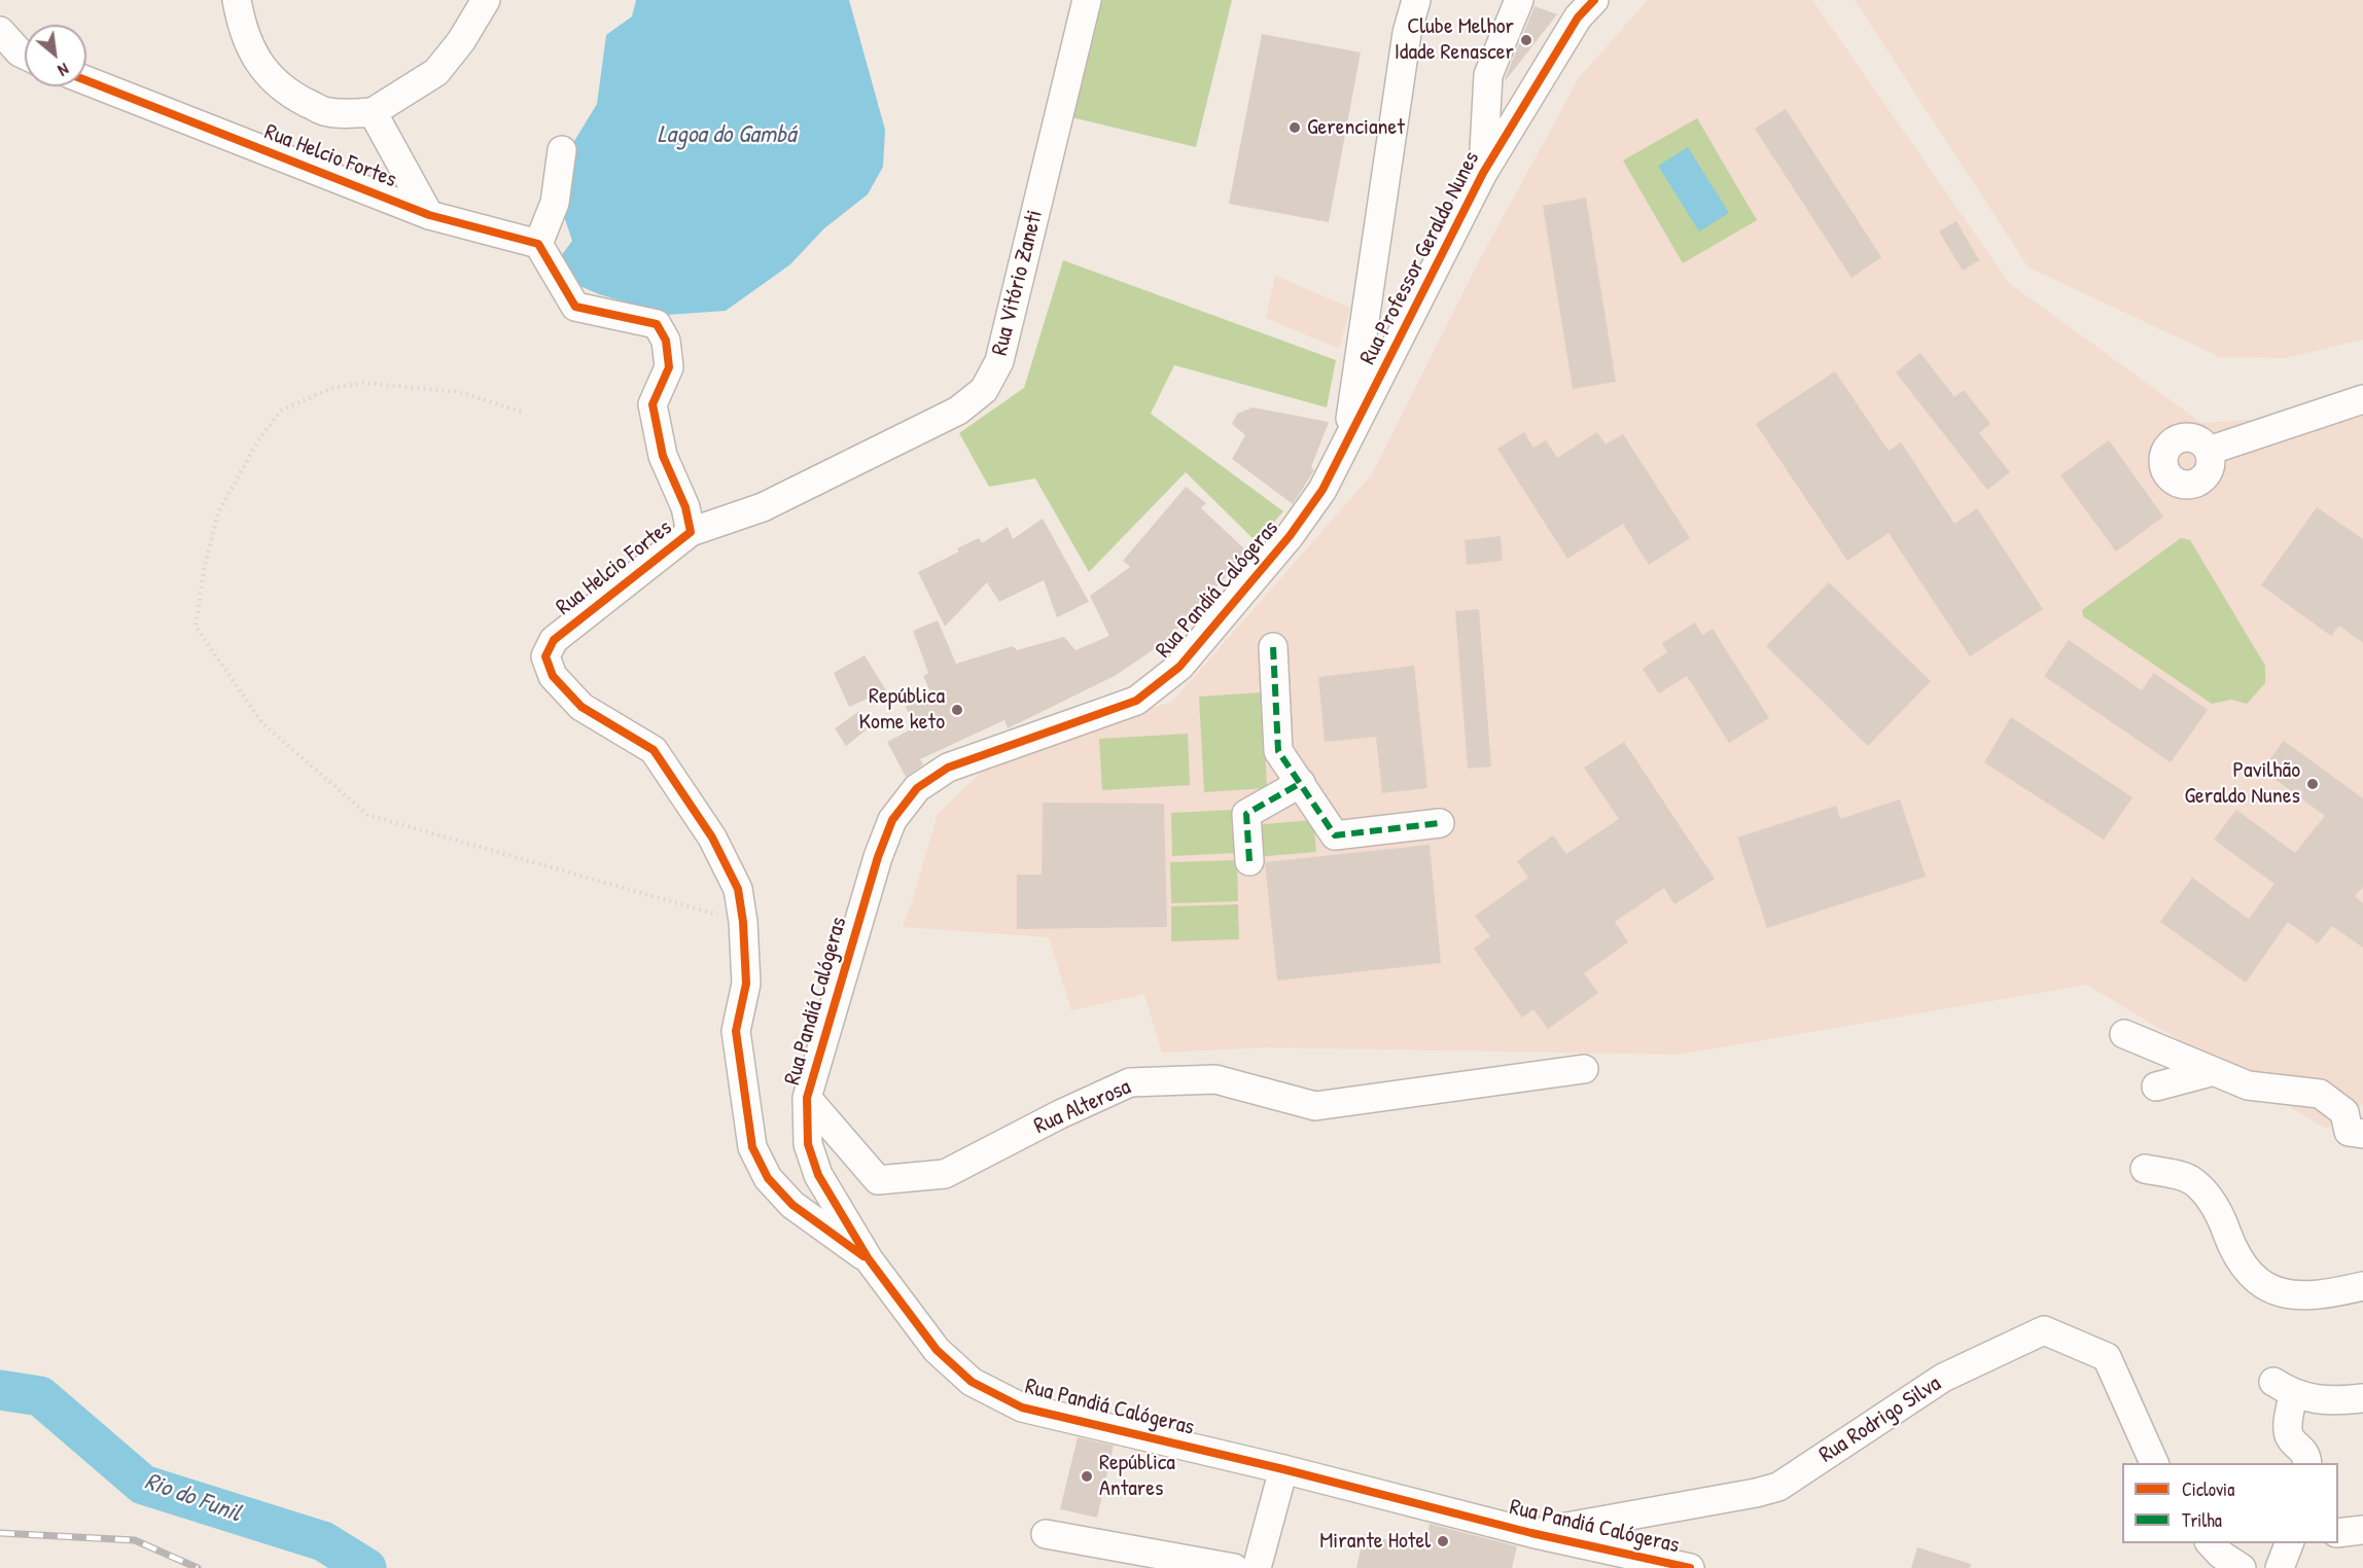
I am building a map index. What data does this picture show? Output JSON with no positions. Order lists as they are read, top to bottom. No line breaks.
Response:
{"streets":{"street":["Rua Helcio Fortes","Rua Professor Geraldo Nunes","Rua Vitório Zaneti","Rua Pandiá Calógeras","Rua Alterosa","Rua Rodrigo Silva"]},"crossings":[["Rua Helcio Fortes","Rua Vitório Zaneti"],["Rua Helcio Fortes","Rua Pandiá Calógeras"],["Rua Professor Geraldo Nunes","Rua Pandiá Calógeras"],["Rua Pandiá Calógeras","Rua Alterosa"],["Rua Pandiá Calógeras","Rua Rodrigo Silva"]],"water":["Lagoa do Gambá","Rio do Funil"],"places":["Clube Melhor Idade Renascer","Gerencianet","República Kome keto","Pavilhão Geraldo Nunes","República Antares","Mirante Hotel"],"legend":["Ciclovia","Trilha"],"north":"bottom right"}
